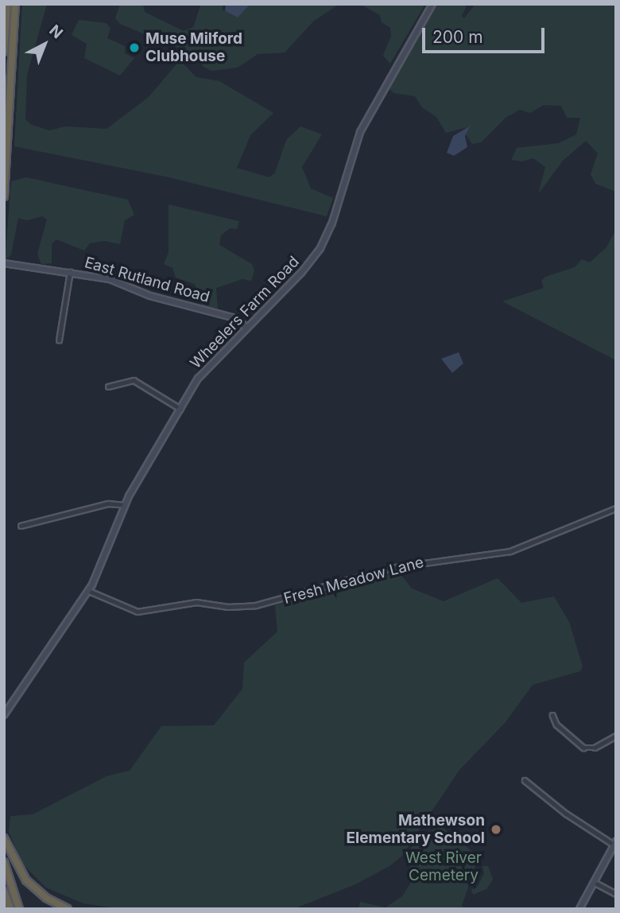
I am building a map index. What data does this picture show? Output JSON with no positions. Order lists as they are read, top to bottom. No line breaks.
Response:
{"streets":{"main road":["East Rutland Road","Wheelers Farm Road"],"street":["Fresh Meadow Lane"]},"crossings":[["East Rutland Road","Wheelers Farm Road"],["Wheelers Farm Road","Fresh Meadow Lane"]],"parks":["West River Cemetery"],"places":["Muse Milford Clubhouse","Mathewson Elementary School"],"scale_bar":"200 m","north":"top right"}
